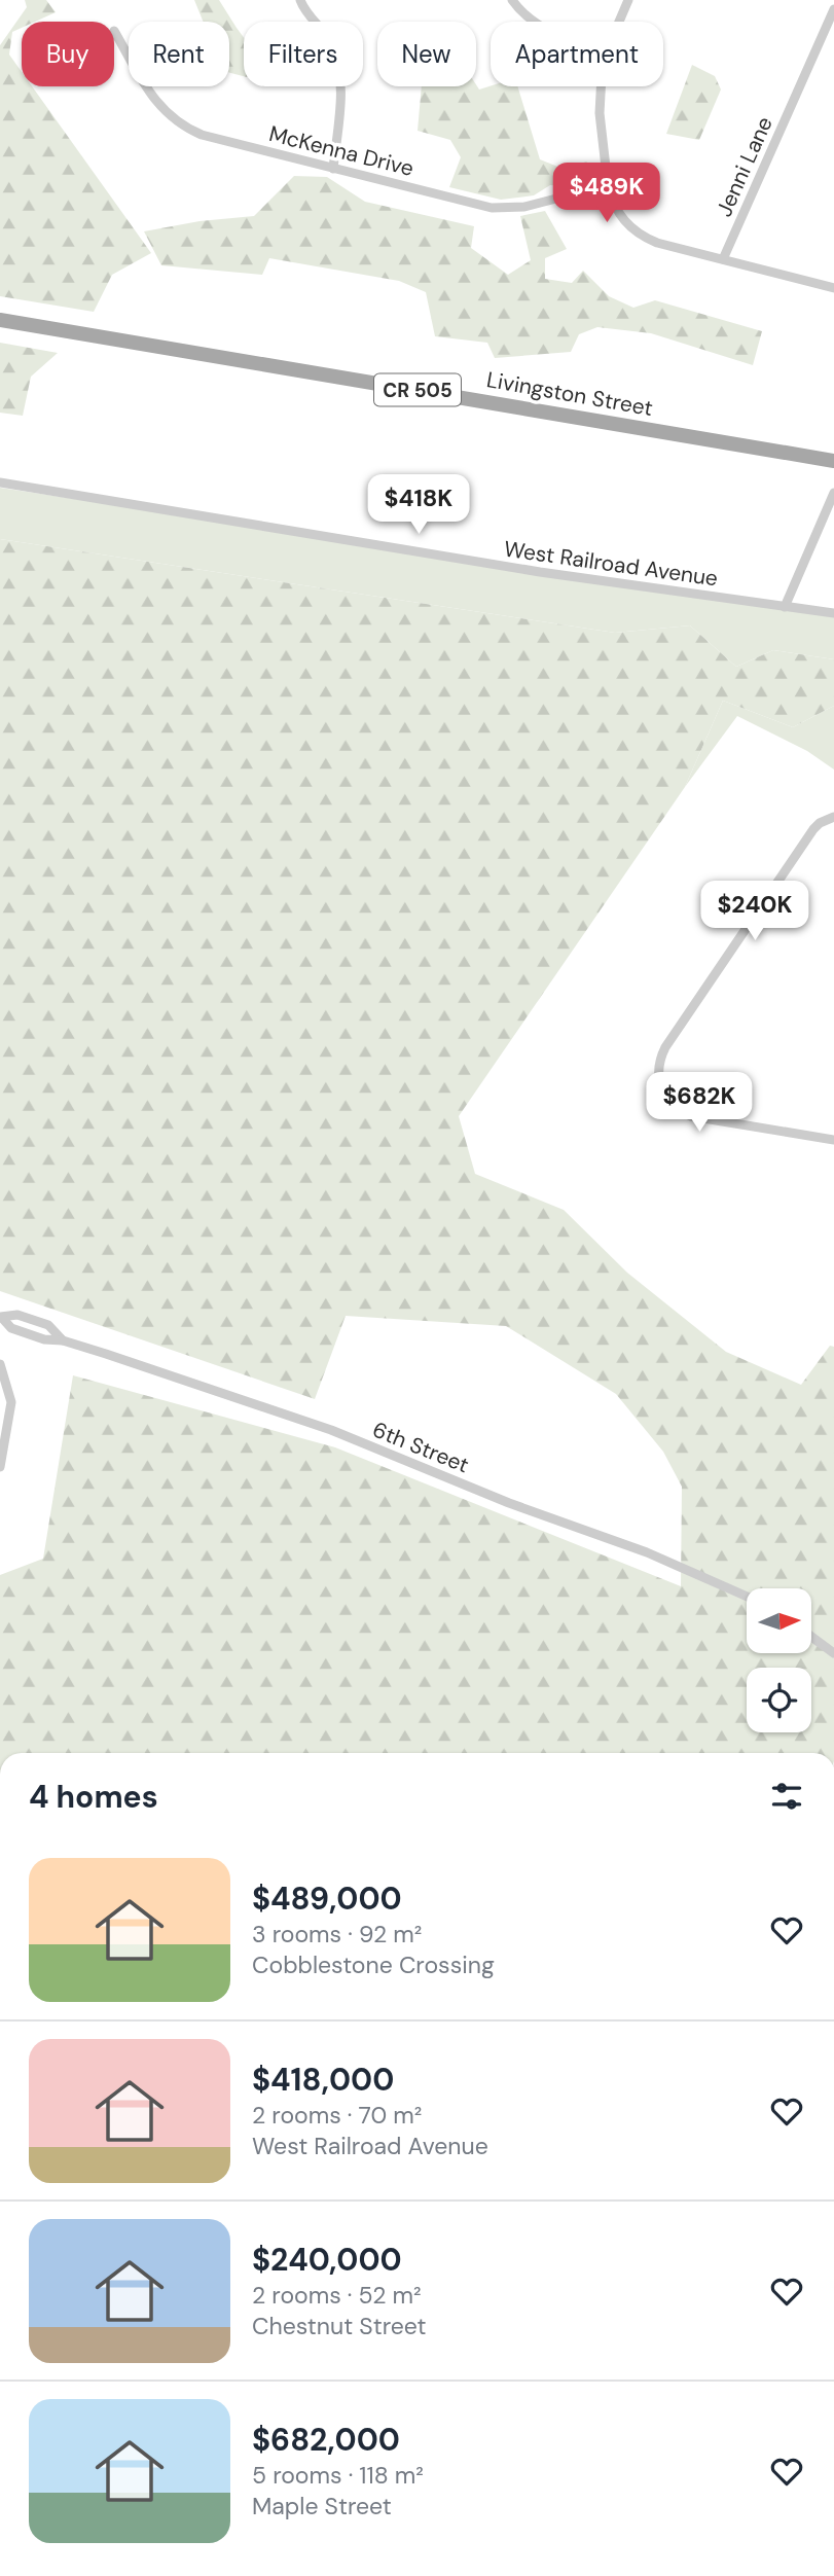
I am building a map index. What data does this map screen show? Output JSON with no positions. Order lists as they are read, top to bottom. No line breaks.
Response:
{"streets":{"main road":["CR 505","Livingston Street"],"street":["McKenna Drive","Jenni Lane","West Railroad Avenue","6th Street"]},"north":"right","page":{"chip":["Buy","Rent","Filters","New","Apartment"],"price":["$489K","$418K","$240K","$682K"],"heading":"4 homes","list":[{"name":"$489,000","note":"3 rooms · 92 m² · Cobblestone Crossing"},{"name":"$418,000","note":"2 rooms · 70 m² · West Railroad Avenue"},{"name":"$240,000","note":"2 rooms · 52 m² · Chestnut Street"},{"name":"$682,000","note":"5 rooms · 118 m² · Maple Street"}]}}
